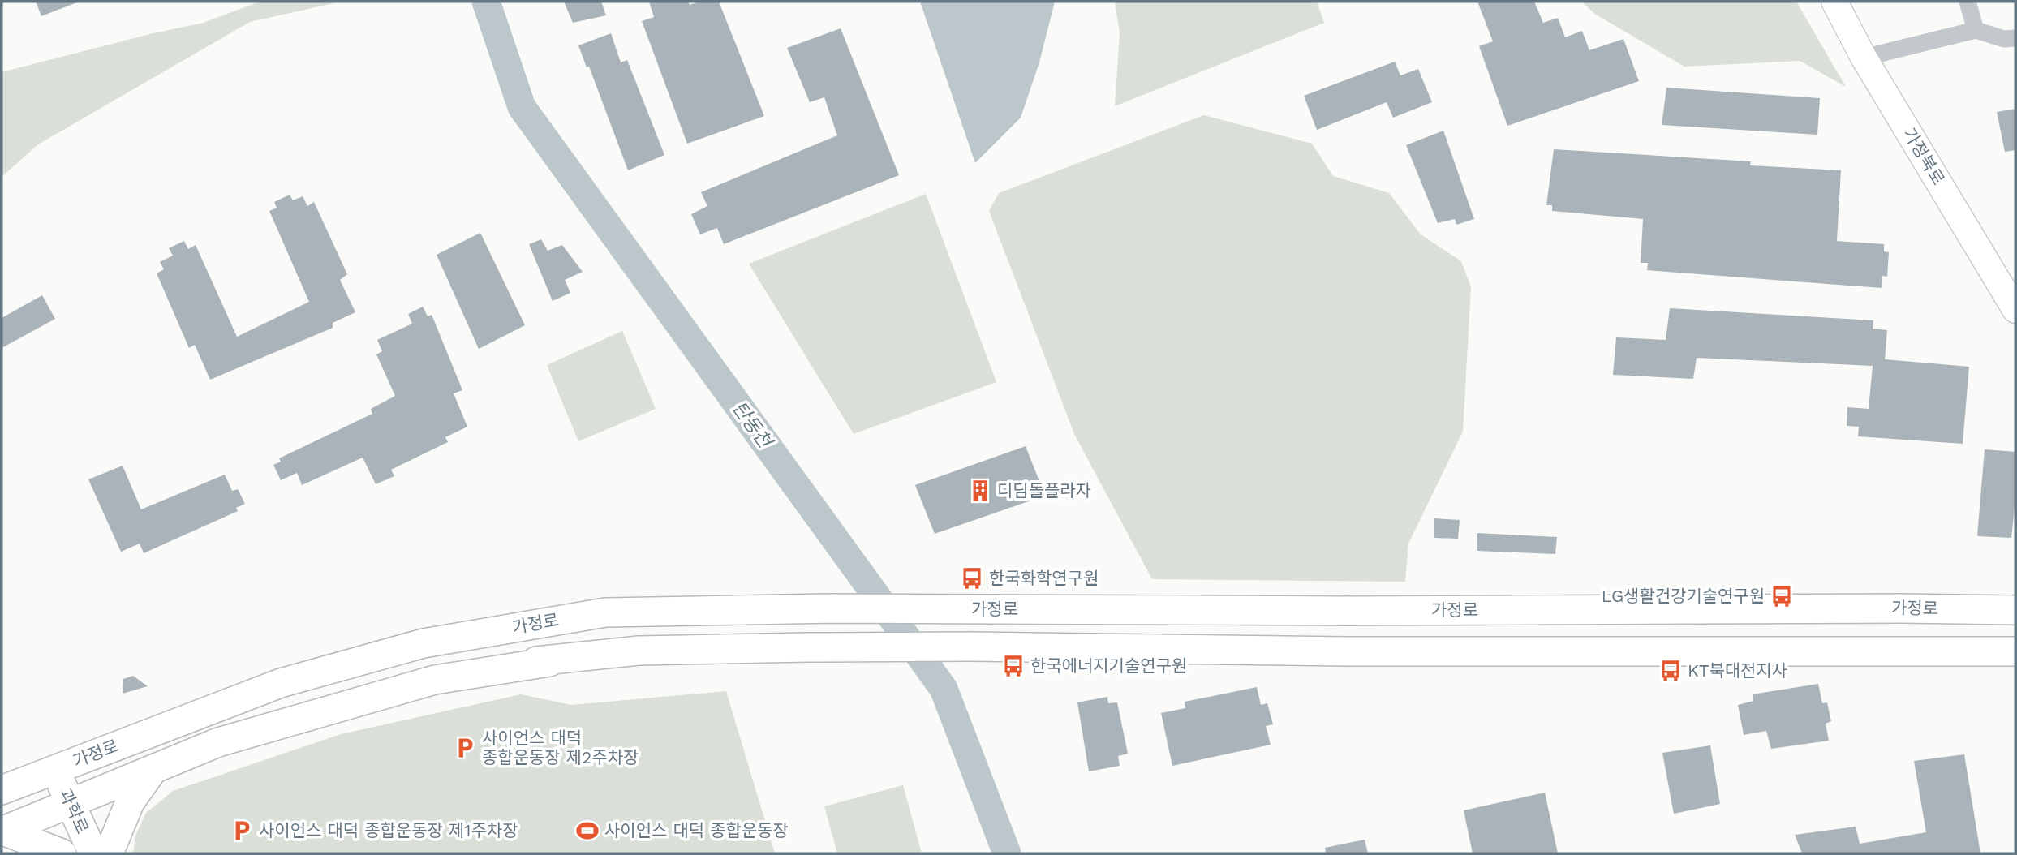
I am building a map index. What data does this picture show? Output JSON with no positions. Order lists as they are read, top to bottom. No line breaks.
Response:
{"streets":{"main road":["가정북로","가정로","과학로"]},"crossings":[["가정로","과학로"]],"water":["탄동천"],"places":{"building":["디딤돌플라자"],"bus stop":["한국화학연구원","LG생활건강기술연구원","한국에너지기술연구원","KT북대전지사"],"parking":["사이언스 대덕 종합운동장 제2주차장","사이언스 대덕 종합운동장 제1주차장"],"sports":["사이언스 대덕 종합운동장"]}}
